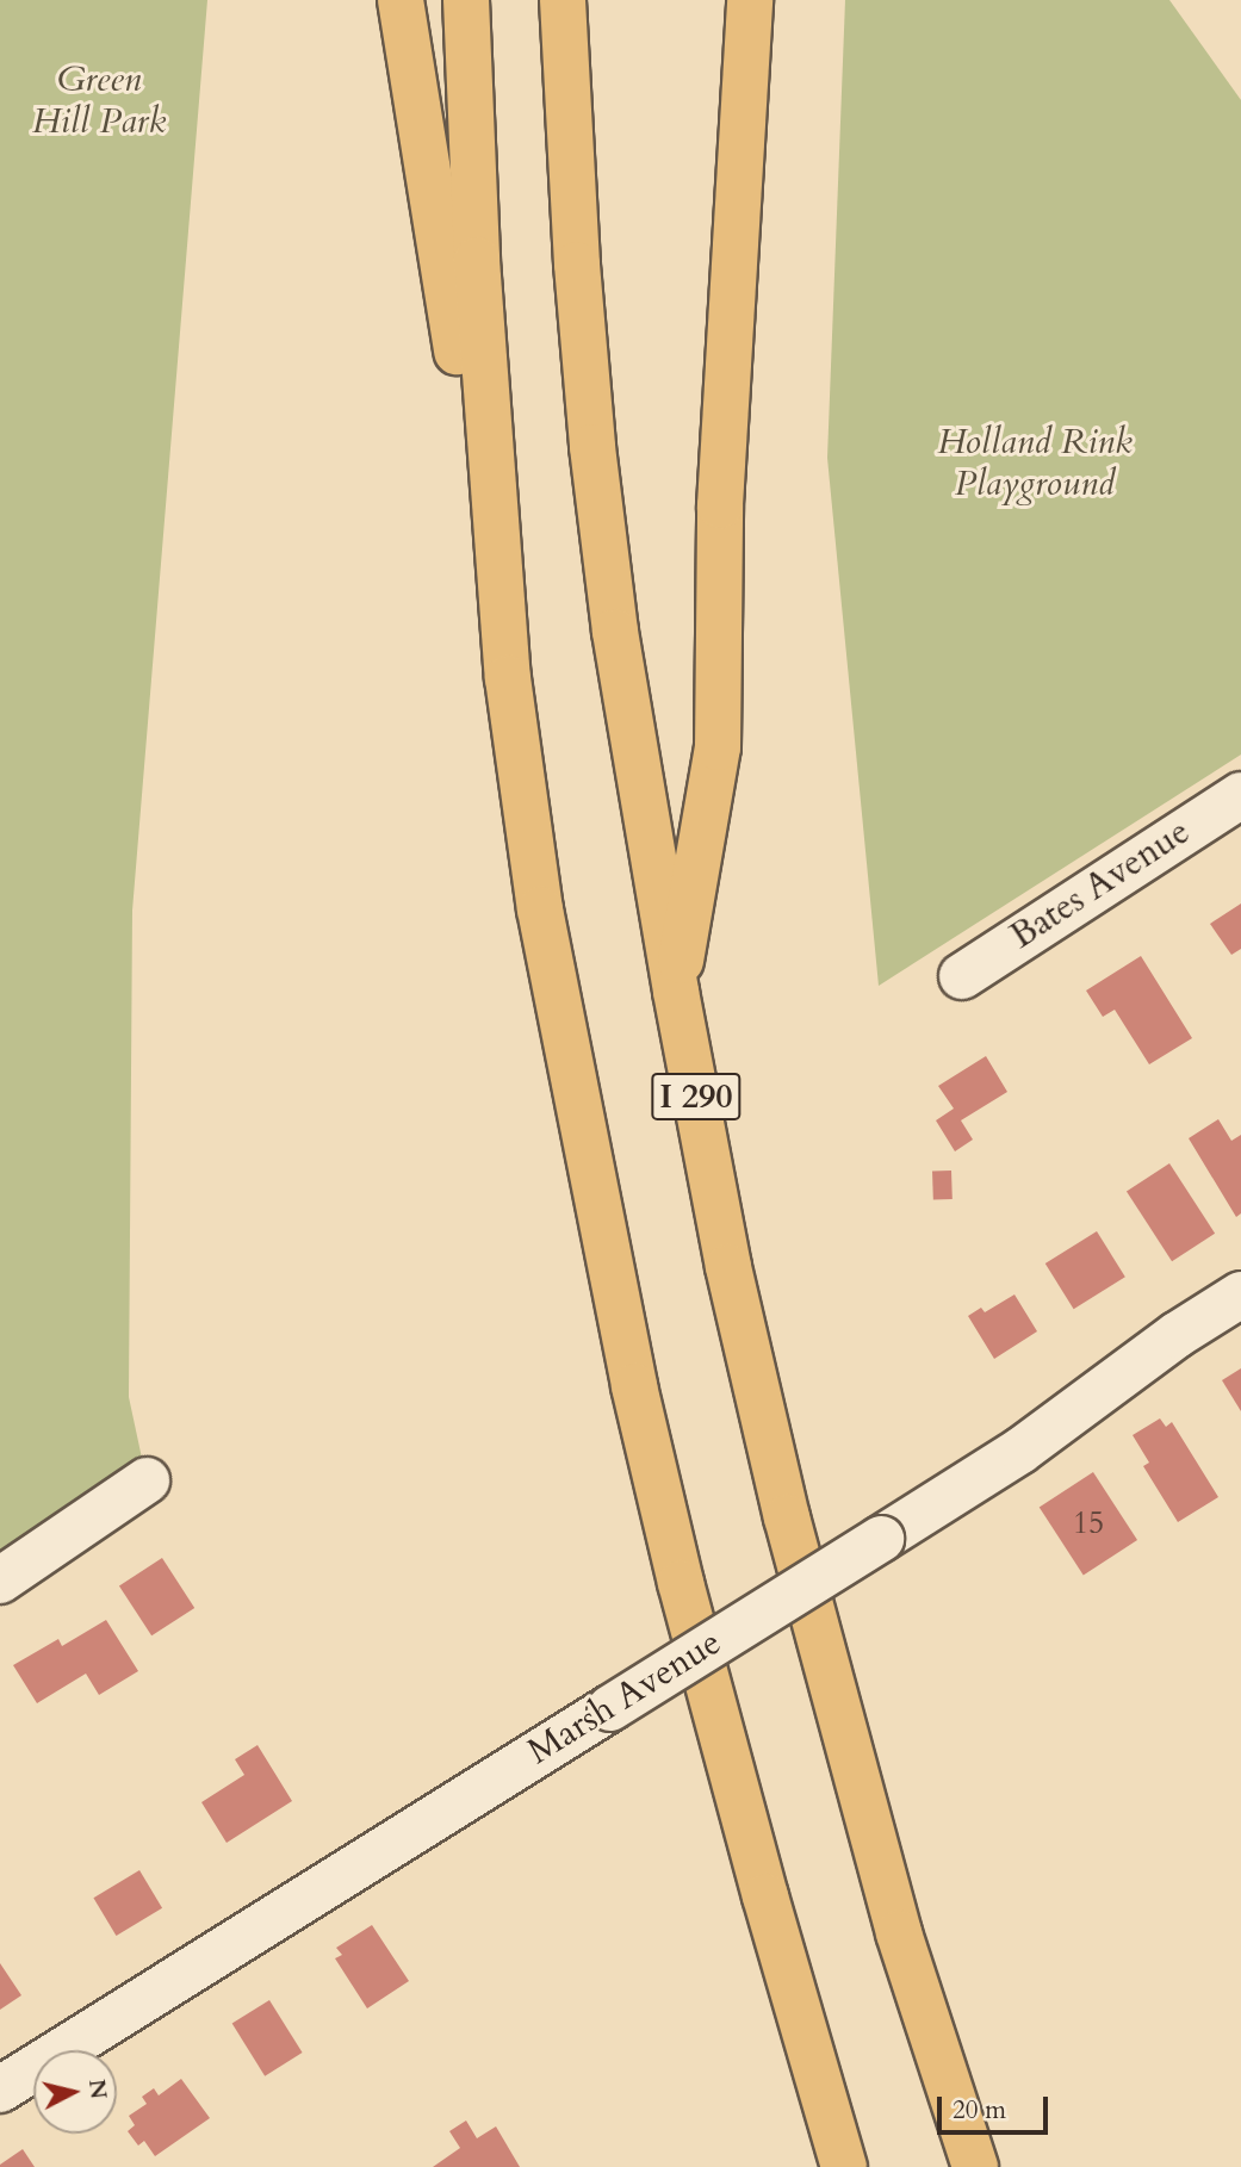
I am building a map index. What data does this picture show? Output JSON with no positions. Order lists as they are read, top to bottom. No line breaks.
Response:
{"streets":{"highway":["I 290"],"street":["Bates Avenue","Marsh Avenue"]},"parks":["Green Hill Park","Holland Rink Playground"],"house_numbers":["15"],"scale_bar":"20 m","north":"right"}
